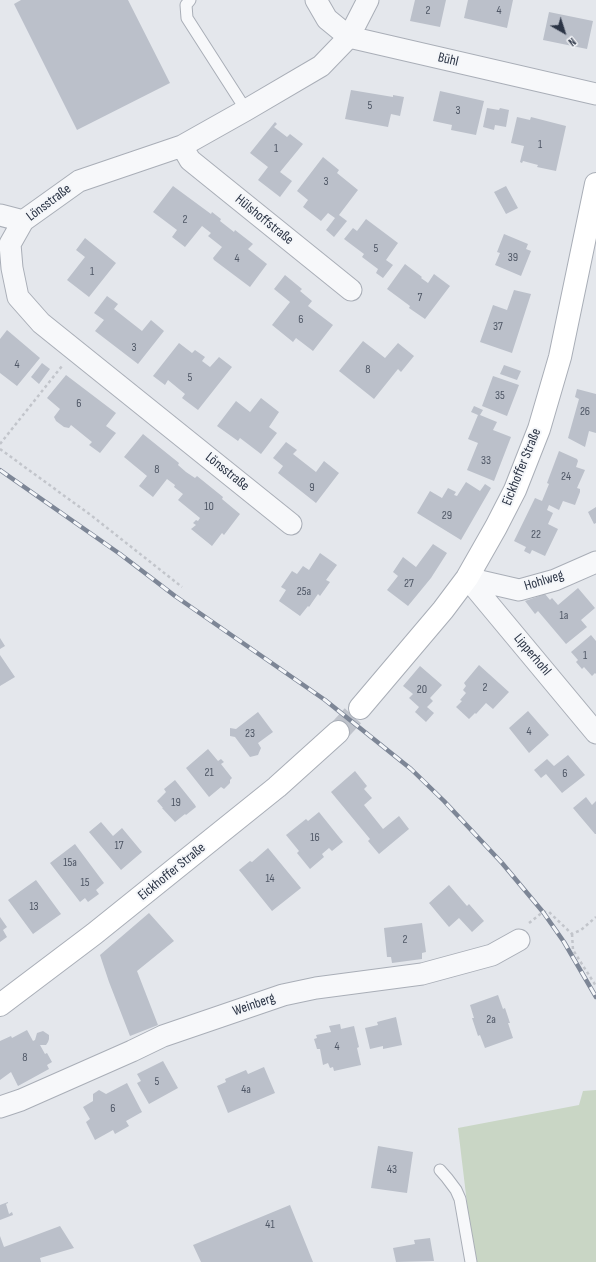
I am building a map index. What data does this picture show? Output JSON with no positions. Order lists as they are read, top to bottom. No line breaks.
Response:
{"streets":{"main road":["Eickhoffer Straße"],"street":["Bühl","Lönsstraße","Hülshoffstraße","Hohlweg","Lipperhohl","Weinberg"]},"crossings":[["Bühl","Lönsstraße"],["Lönsstraße","Hülshoffstraße"],["Eickhoffer Straße","Hohlweg"],["Eickhoffer Straße","Lipperhohl"],["Hohlweg","Lipperhohl"]],"house_numbers":["2","4","5","3","1","1","3","2","5","39","4","1","7","6","37","3","4","8","5","35","6","26","33","8","24","9","10","29","22","27","25a","1a","1","2","20","4","23","21","6","19","16","17","15a","14","15","13","2","2a","4","8","5","4a","6","43","41"],"north":"bottom right"}
